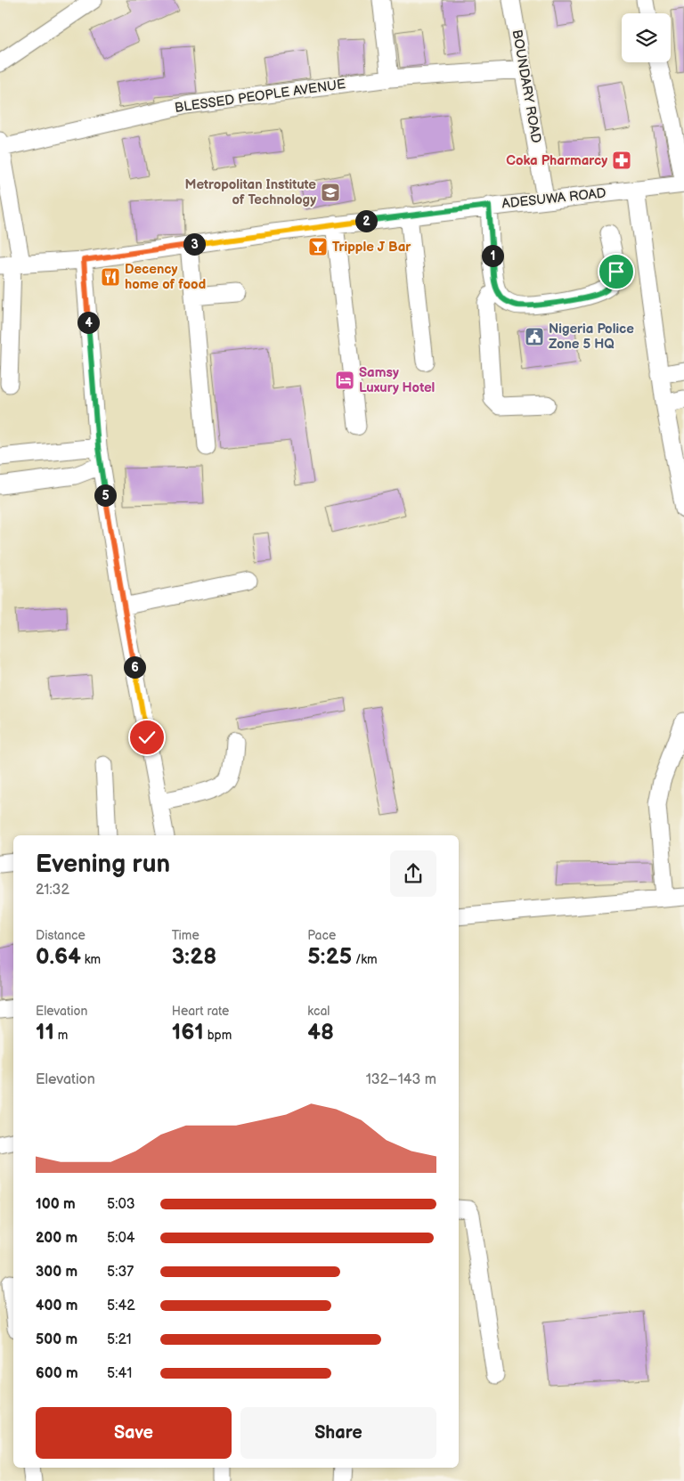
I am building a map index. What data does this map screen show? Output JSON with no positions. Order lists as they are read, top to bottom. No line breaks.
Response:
{"streets":{"street":["BOUNDARY ROAD","BLESSED PEOPLE AVENUE","ADESUWA ROAD"]},"crossings":[["BOUNDARY ROAD","BLESSED PEOPLE AVENUE"],["BOUNDARY ROAD","ADESUWA ROAD"]],"places":{"pharmacy":["Coka Pharmarcy"],"school or university":["Metropolitan Institute of Technology"],"bar":["Tripple J Bar"],"restaurant":["Decency home of food"],"public building":["Nigeria Police Zone 5 HQ"],"hotel":["Samsy Luxury Hotel"]},"page":{"pins":["2","3","1","4","5","6"],"heading":["Evening run","21:32"],"stats":[["Distance","0.64 km"],["Time","3:28"],["Pace","5:25 /km"],["Elevation","11 m"],["Heart rate","161 bpm"],["kcal","48"]],"chart":["Elevation","132–143 m"],"list":[{"name":"100 m","note":"5:03"},{"name":"200 m","note":"5:04"},{"name":"300 m","note":"5:37"},{"name":"400 m","note":"5:42"},{"name":"500 m","note":"5:21"},{"name":"600 m","note":"5:41"}],"buttons":["Save","Share"]}}
